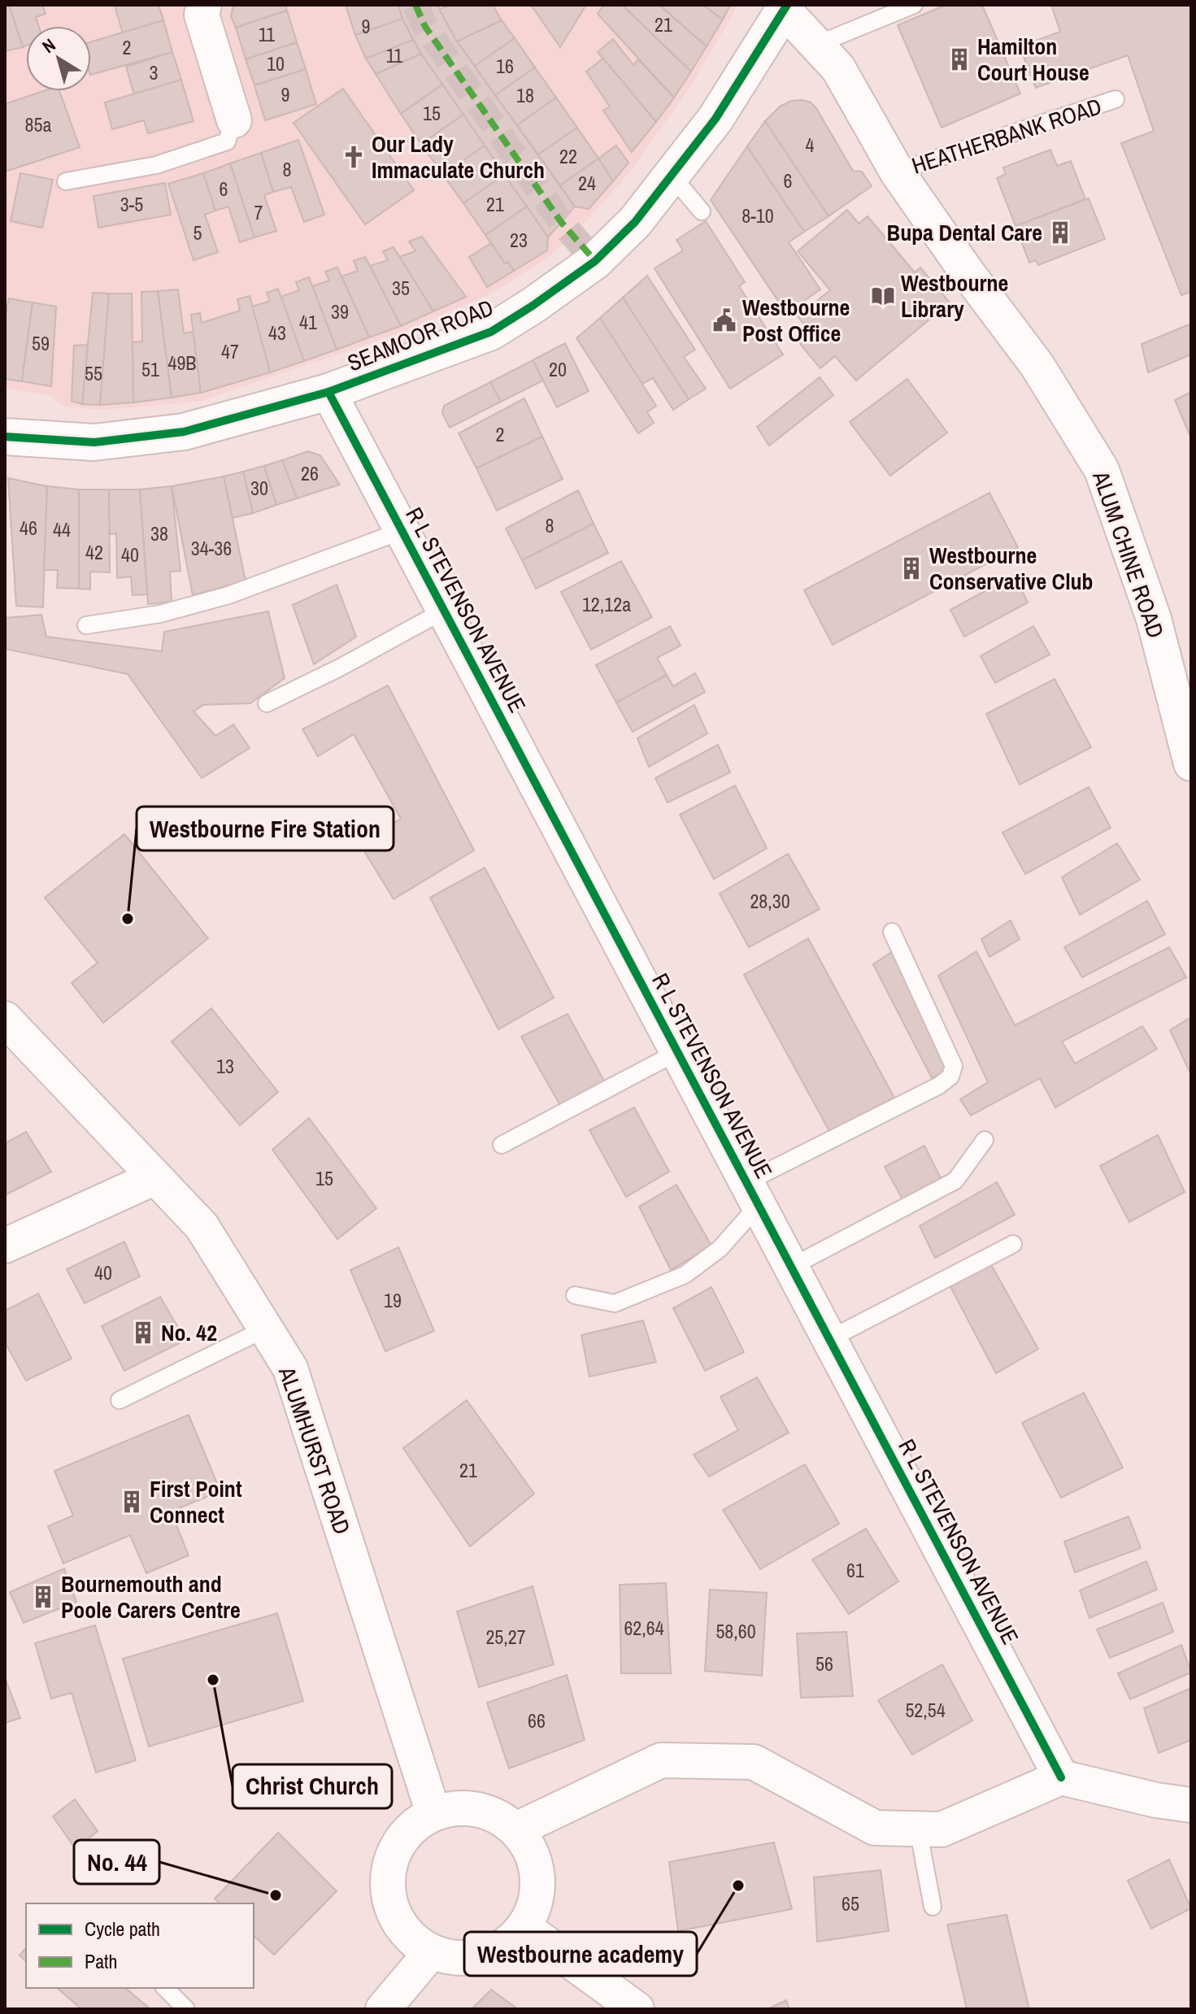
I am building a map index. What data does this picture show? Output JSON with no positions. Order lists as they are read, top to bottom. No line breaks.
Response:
{"streets":{"street":["SEAMOOR ROAD","ALUM CHINE ROAD","R L STEVENSON AVENUE","ALUMHURST ROAD"],"lane":["HEATHERBANK ROAD"]},"crossings":[["HEATHERBANK ROAD","ALUM CHINE ROAD"],["SEAMOOR ROAD","ALUM CHINE ROAD"],["SEAMOOR ROAD","R L STEVENSON AVENUE"]],"places":{"building":["Hamilton Court House","Bupa Dental Care","Westbourne Conservative Club","No. 42","First Point Connect","Bournemouth and Poole Carers Centre"],"church":["Our Lady Immaculate Church"],"library":["Westbourne Library"],"public building":["Westbourne Post Office"],"other":["Westbourne Fire Station","Christ Church","Westbourne academy","No. 44"]},"house_numbers":["21","9","11","2","11","10","16","3","9","18","15","85a","4","22","8","6","24","6","3-5","21","7","8-10","5","23","35","39","41","43","59","47","49B","51","20","55","2","26","30","8","46","44","38","34-36","42","40","12,12a","28,30","13","15","40","19","21","61","62,64","58,60","25,27","56","52,54","66","65"],"legend":["Cycle path","Path"],"north":"top left"}
